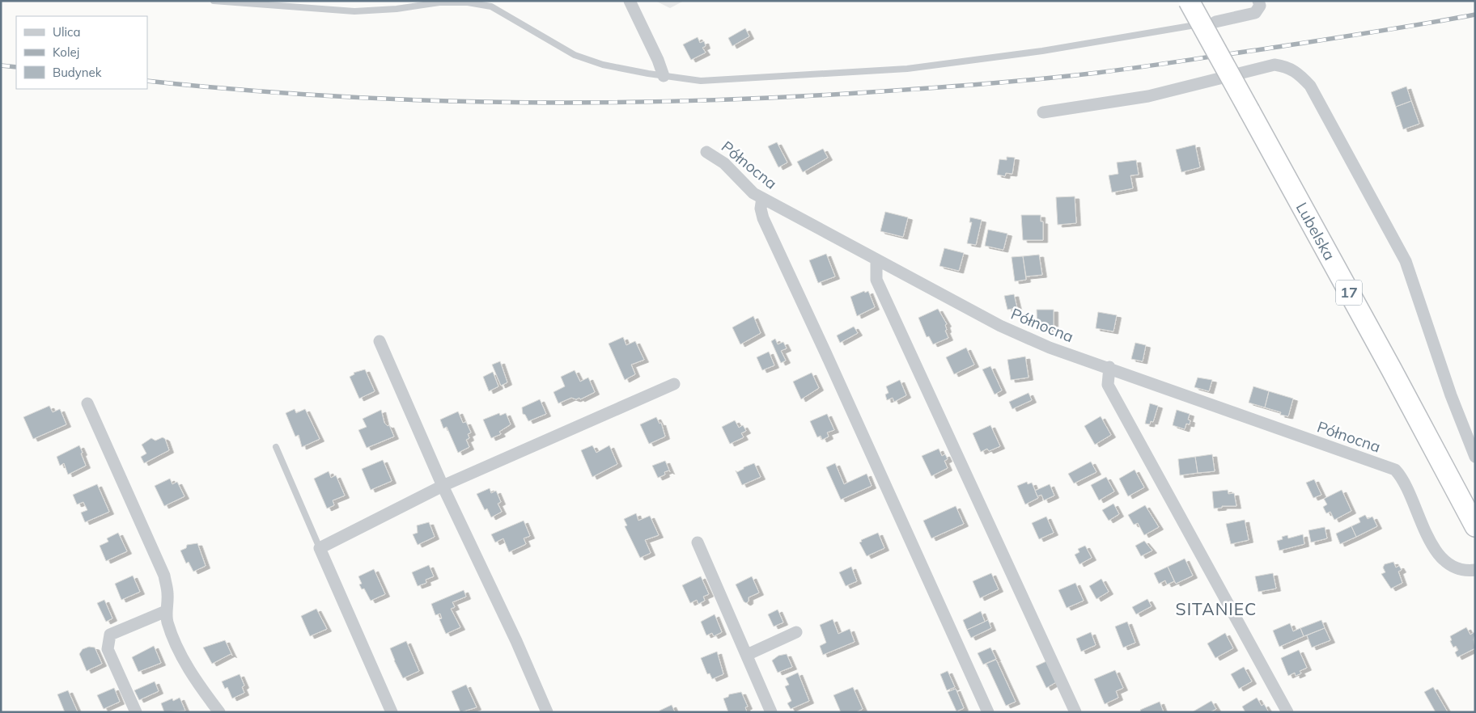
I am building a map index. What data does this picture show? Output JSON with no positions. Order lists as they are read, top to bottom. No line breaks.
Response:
{"streets":{"highway":["Lubelska","17"],"street":["Północna"]},"districts":["SITANIEC"],"legend":["Ulica","Kolej","Budynek"]}
